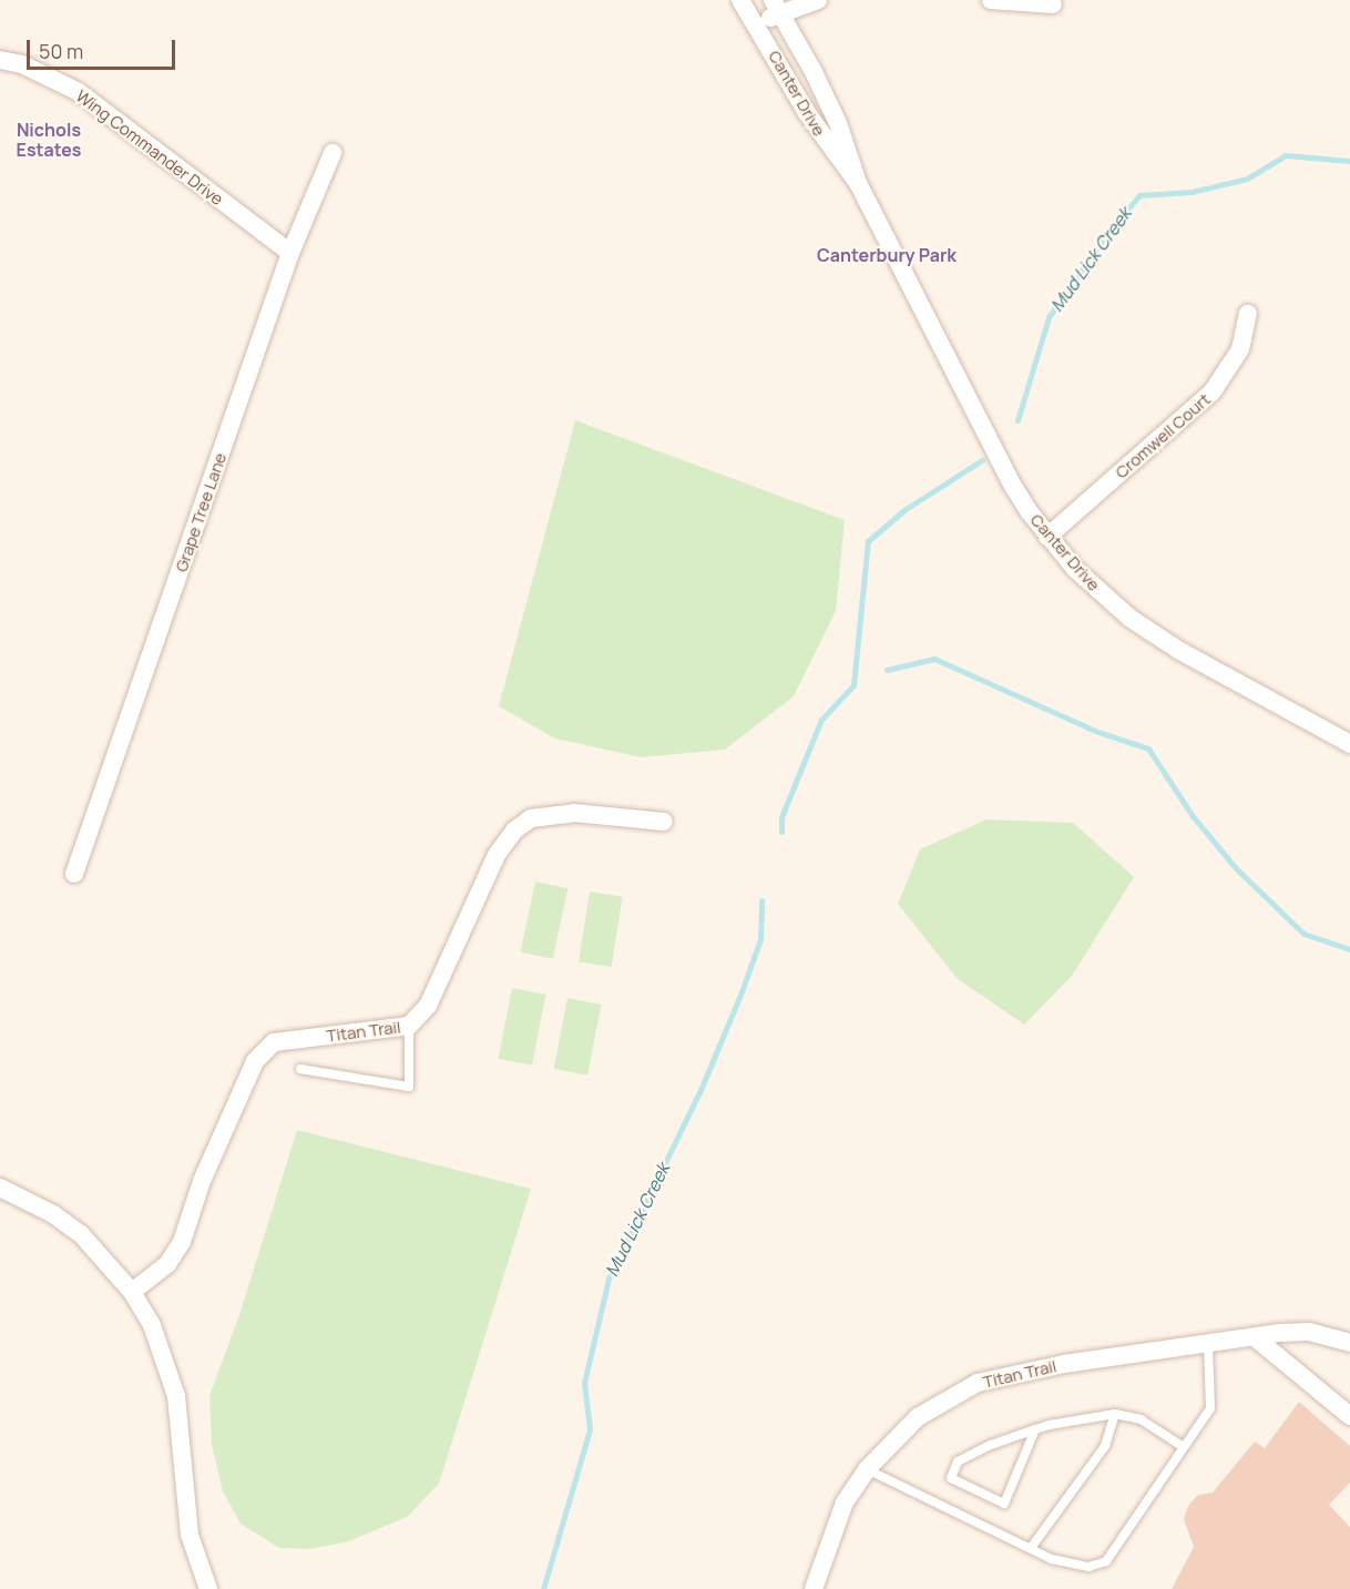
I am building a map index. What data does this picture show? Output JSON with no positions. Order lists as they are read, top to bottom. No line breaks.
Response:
{"streets":{"street":["Canter Drive","Wing Commander Drive","Cromwell Court","Grape Tree Lane","Titan Trail"]},"crossings":[["Canter Drive","Cromwell Court"],["Wing Commander Drive","Grape Tree Lane"]],"districts":["Nichols Estates","Canterbury Park"],"water":["Mud Lick Creek"],"scale_bar":"50 m"}
